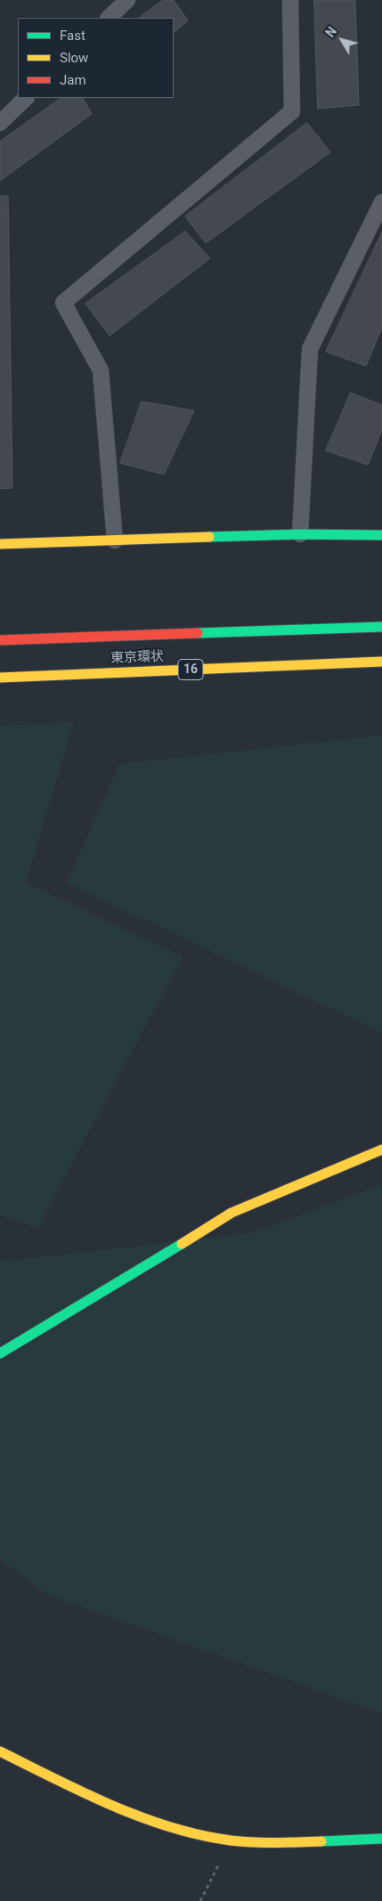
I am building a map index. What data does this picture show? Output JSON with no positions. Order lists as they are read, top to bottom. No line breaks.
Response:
{"streets":{"main road":["東京環状","16"]},"legend":["Fast","Slow","Jam"],"north":"top left"}
